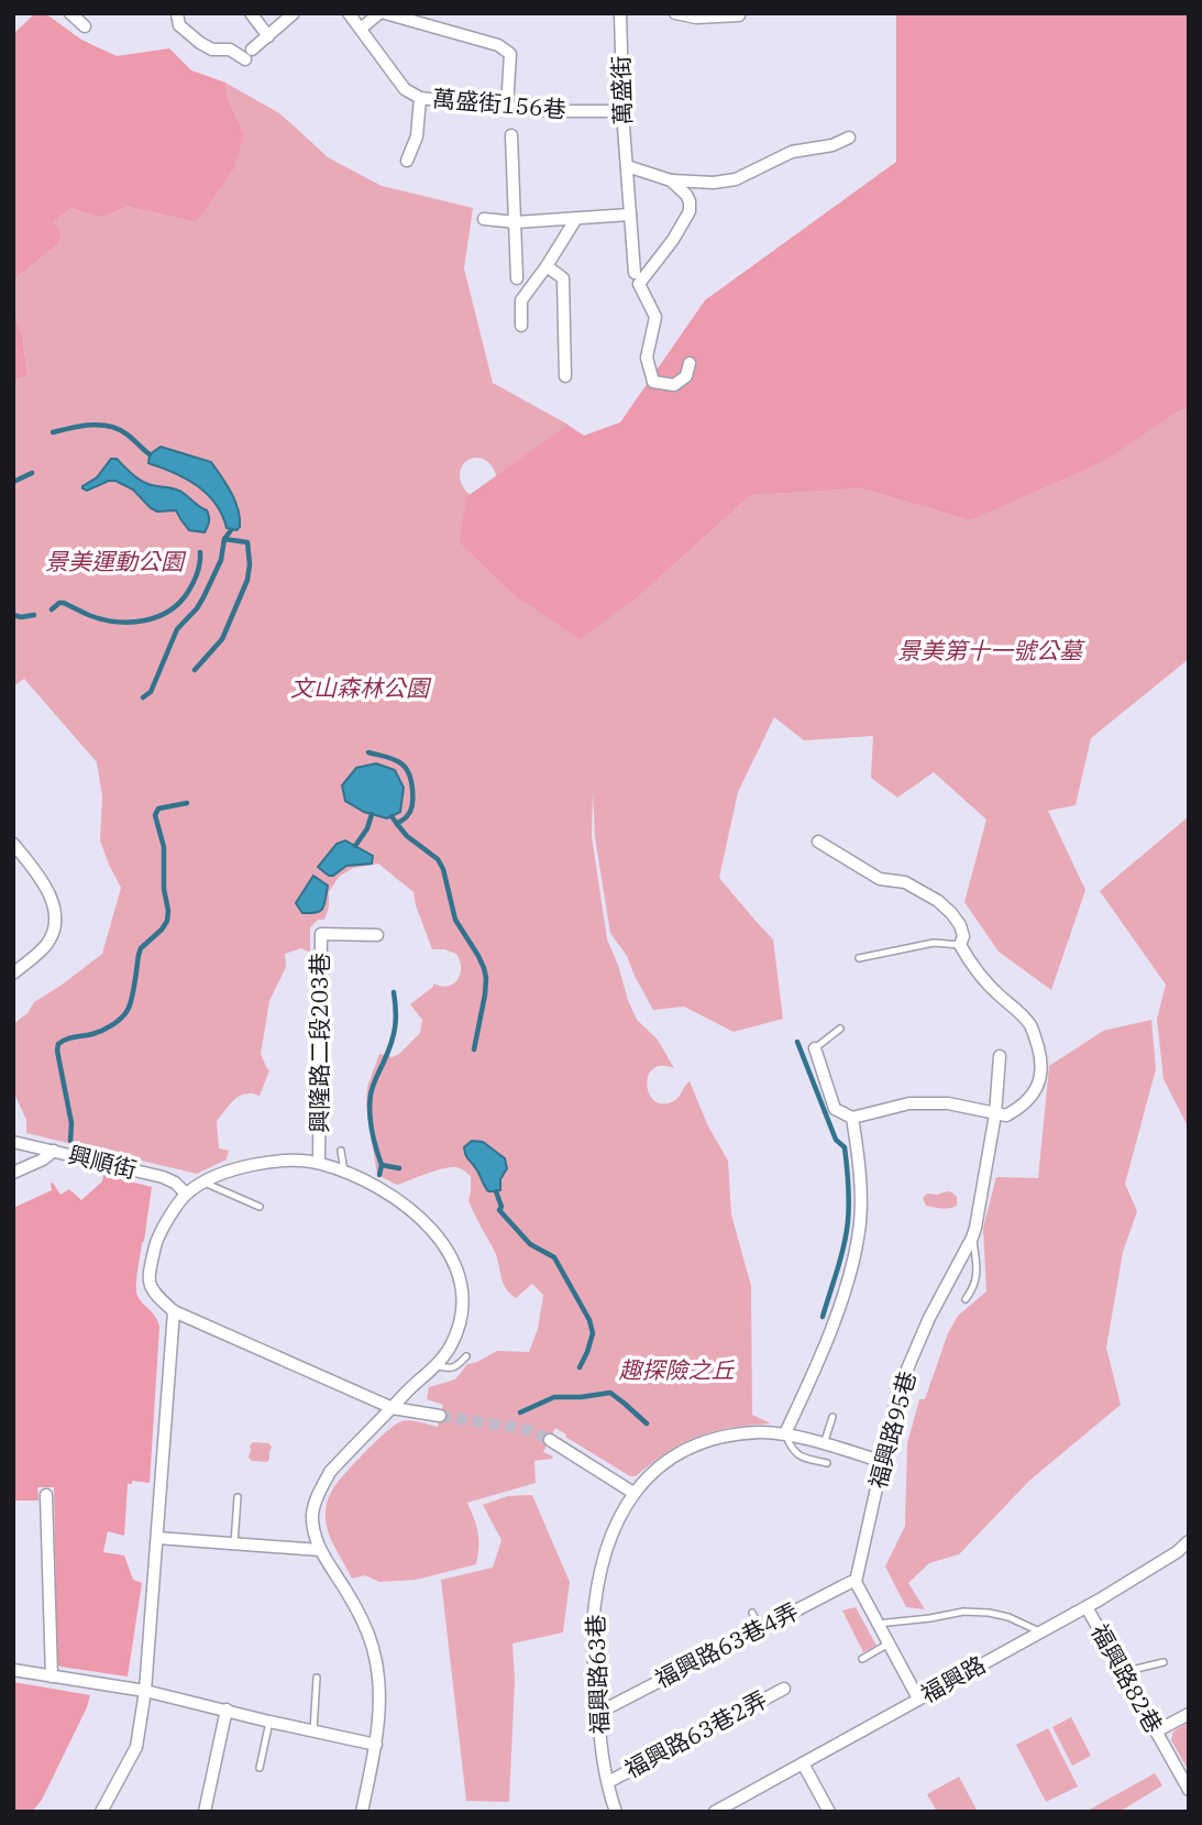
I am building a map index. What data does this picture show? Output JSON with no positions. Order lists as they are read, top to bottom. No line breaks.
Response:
{"streets":{"street":["萬盛街","萬盛街156巷","興隆路二段203巷","興順街","福興路95巷","福興路63巷4弄","福興路63巷","福興路82巷","福興路","福興路63巷2弄"]},"crossings":[["萬盛街","萬盛街156巷"],["興隆路二段203巷","興順街"],["福興路95巷","福興路63巷4弄"],["福興路95巷","福興路63巷"],["福興路63巷4弄","福興路63巷"],["福興路63巷","福興路63巷2弄"],["福興路82巷","福興路"]],"parks":["景美運動公園","景美第十一號公墓","文山森林公園","趣探險之丘"]}
